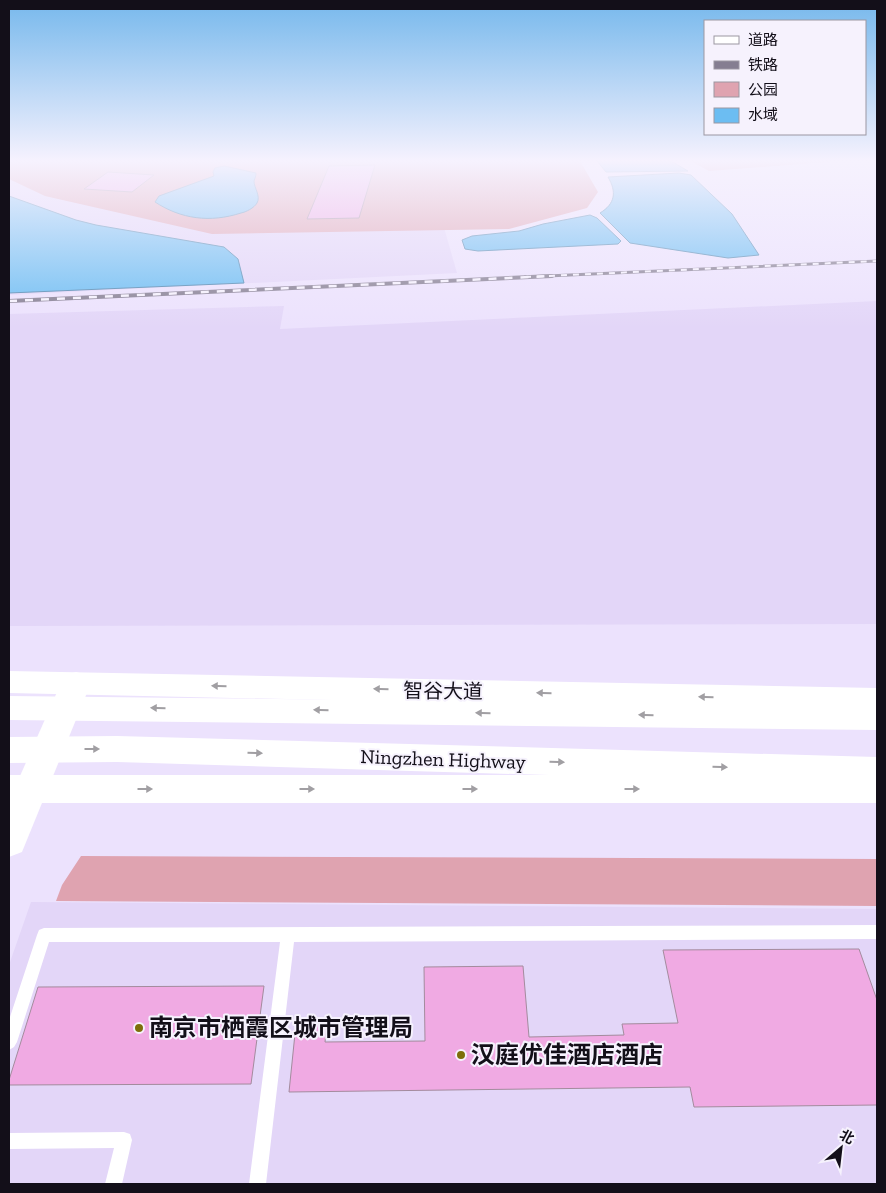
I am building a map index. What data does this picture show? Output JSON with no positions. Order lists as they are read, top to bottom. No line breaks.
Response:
{"streets":{"main road":["智谷大道","Ningzhen Highway"]},"places":["南京市栖霞区城市管理局","汉庭优佳酒店酒店"],"legend":["道路","铁路","公园","水域"],"north":"top right"}
